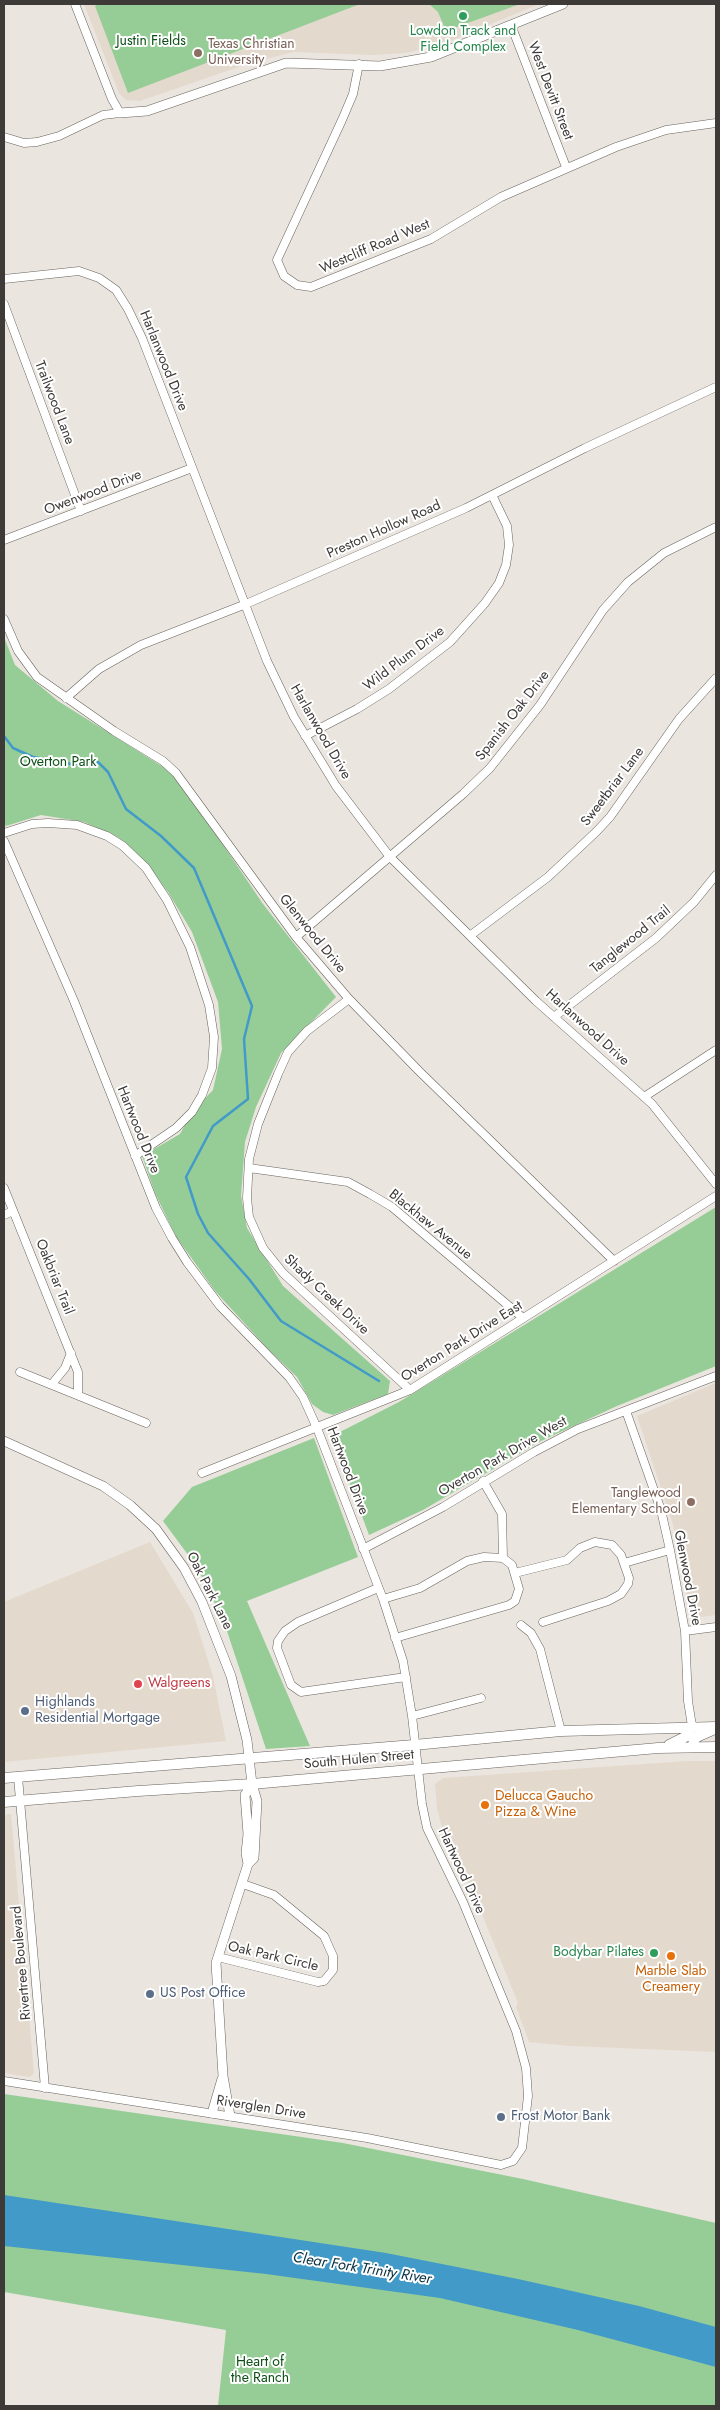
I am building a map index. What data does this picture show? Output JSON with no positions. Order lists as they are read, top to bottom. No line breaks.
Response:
{"streets":{"main road":["South Hulen Street"],"street":["West Devitt Street","Westcliff Road West","Harlanwood Drive","Trailwood Lane","Owenwood Drive","Preston Hollow Road","Wild Plum Drive","Spanish Oak Drive","Sweetbriar Lane","Glenwood Drive","Tanglewood Trail","Hartwood Drive","Blackhaw Avenue","Oakbriar Trail","Shady Creek Drive","Overton Park Drive East","Overton Park Drive West","Oak Park Lane","Oak Park Circle","Rivertree Boulevard","Riverglen Drive"]},"crossings":[["West Devitt Street","Westcliff Road West"],["Harlanwood Drive","Owenwood Drive"],["Harlanwood Drive","Preston Hollow Road"],["Harlanwood Drive","Wild Plum Drive"],["Harlanwood Drive","Spanish Oak Drive"],["Harlanwood Drive","Sweetbriar Lane"],["Harlanwood Drive","Tanglewood Trail"],["Trailwood Lane","Owenwood Drive"],["Preston Hollow Road","Wild Plum Drive"],["Preston Hollow Road","Glenwood Drive"],["Spanish Oak Drive","Glenwood Drive"],["Glenwood Drive","Shady Creek Drive"],["Glenwood Drive","Overton Park Drive East"],["Glenwood Drive","Overton Park Drive West"],["Glenwood Drive","South Hulen Street"],["Hartwood Drive","Overton Park Drive East"],["Hartwood Drive","Overton Park Drive West"],["Hartwood Drive","South Hulen Street"],["Hartwood Drive","Riverglen Drive"],["Blackhaw Avenue","Shady Creek Drive"],["Blackhaw Avenue","Overton Park Drive East"],["Shady Creek Drive","Overton Park Drive East"],["Oak Park Lane","South Hulen Street"],["Oak Park Lane","Oak Park Circle"],["Oak Park Lane","Riverglen Drive"],["South Hulen Street","Rivertree Boulevard"],["Rivertree Boulevard","Riverglen Drive"]],"water":["Clear Fork Trinity River"],"parks":["Justin Fields","Overton Park","Heart of the Ranch"],"places":["Lowdon Track and Field Complex","Texas Christian University","Tanglewood Elementary School","Walgreens","Highlands Residential Mortgage","Delucca Gaucho Pizza & Wine","Bodybar Pilates","Marble Slab Creamery","US Post Office","Frost Motor Bank"]}
